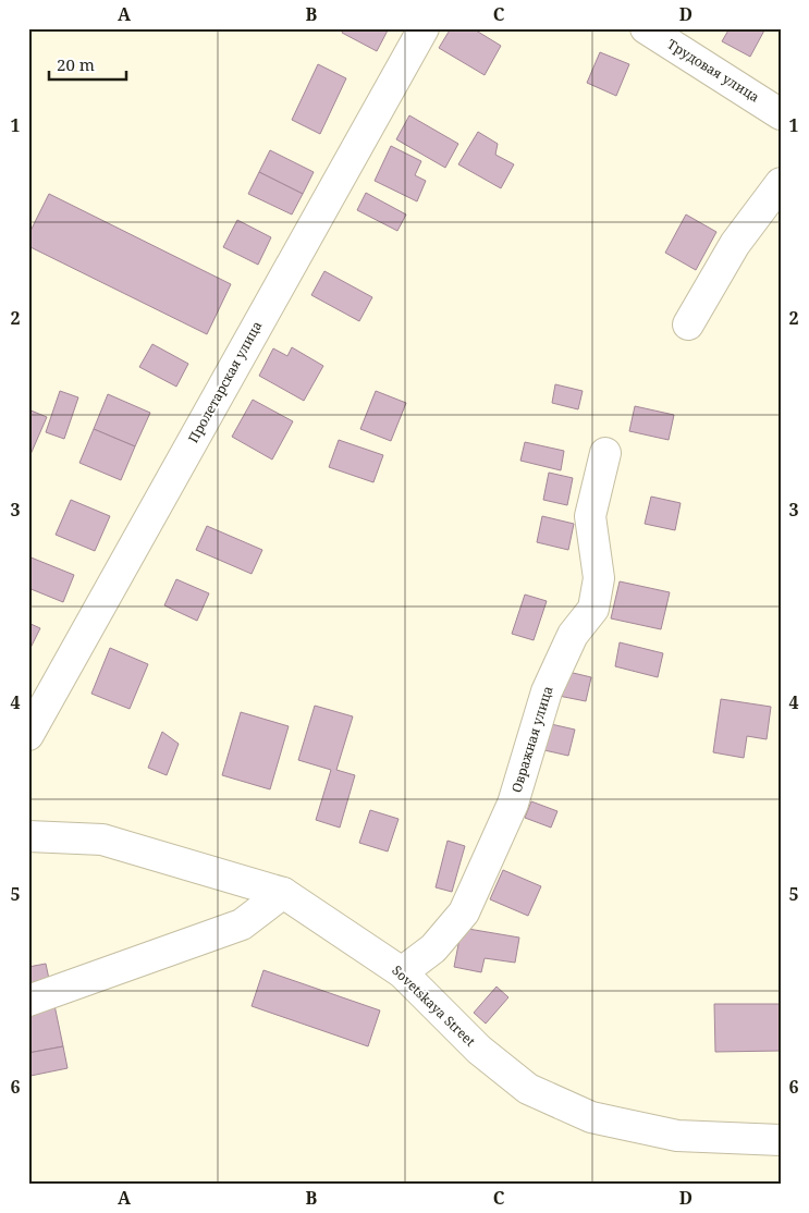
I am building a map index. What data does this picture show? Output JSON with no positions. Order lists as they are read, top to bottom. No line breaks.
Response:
{"streets":{"street":["Трудовая улица","Пролетарская улица","Овражная улица","Sovetskaya Street"]},"crossings":[["Овражная улица","Sovetskaya Street"]],"scale_bar":"20 m","grid":{"columns":["A","B","C","D"],"rows":["1","2","3","4","5","6"]}}
